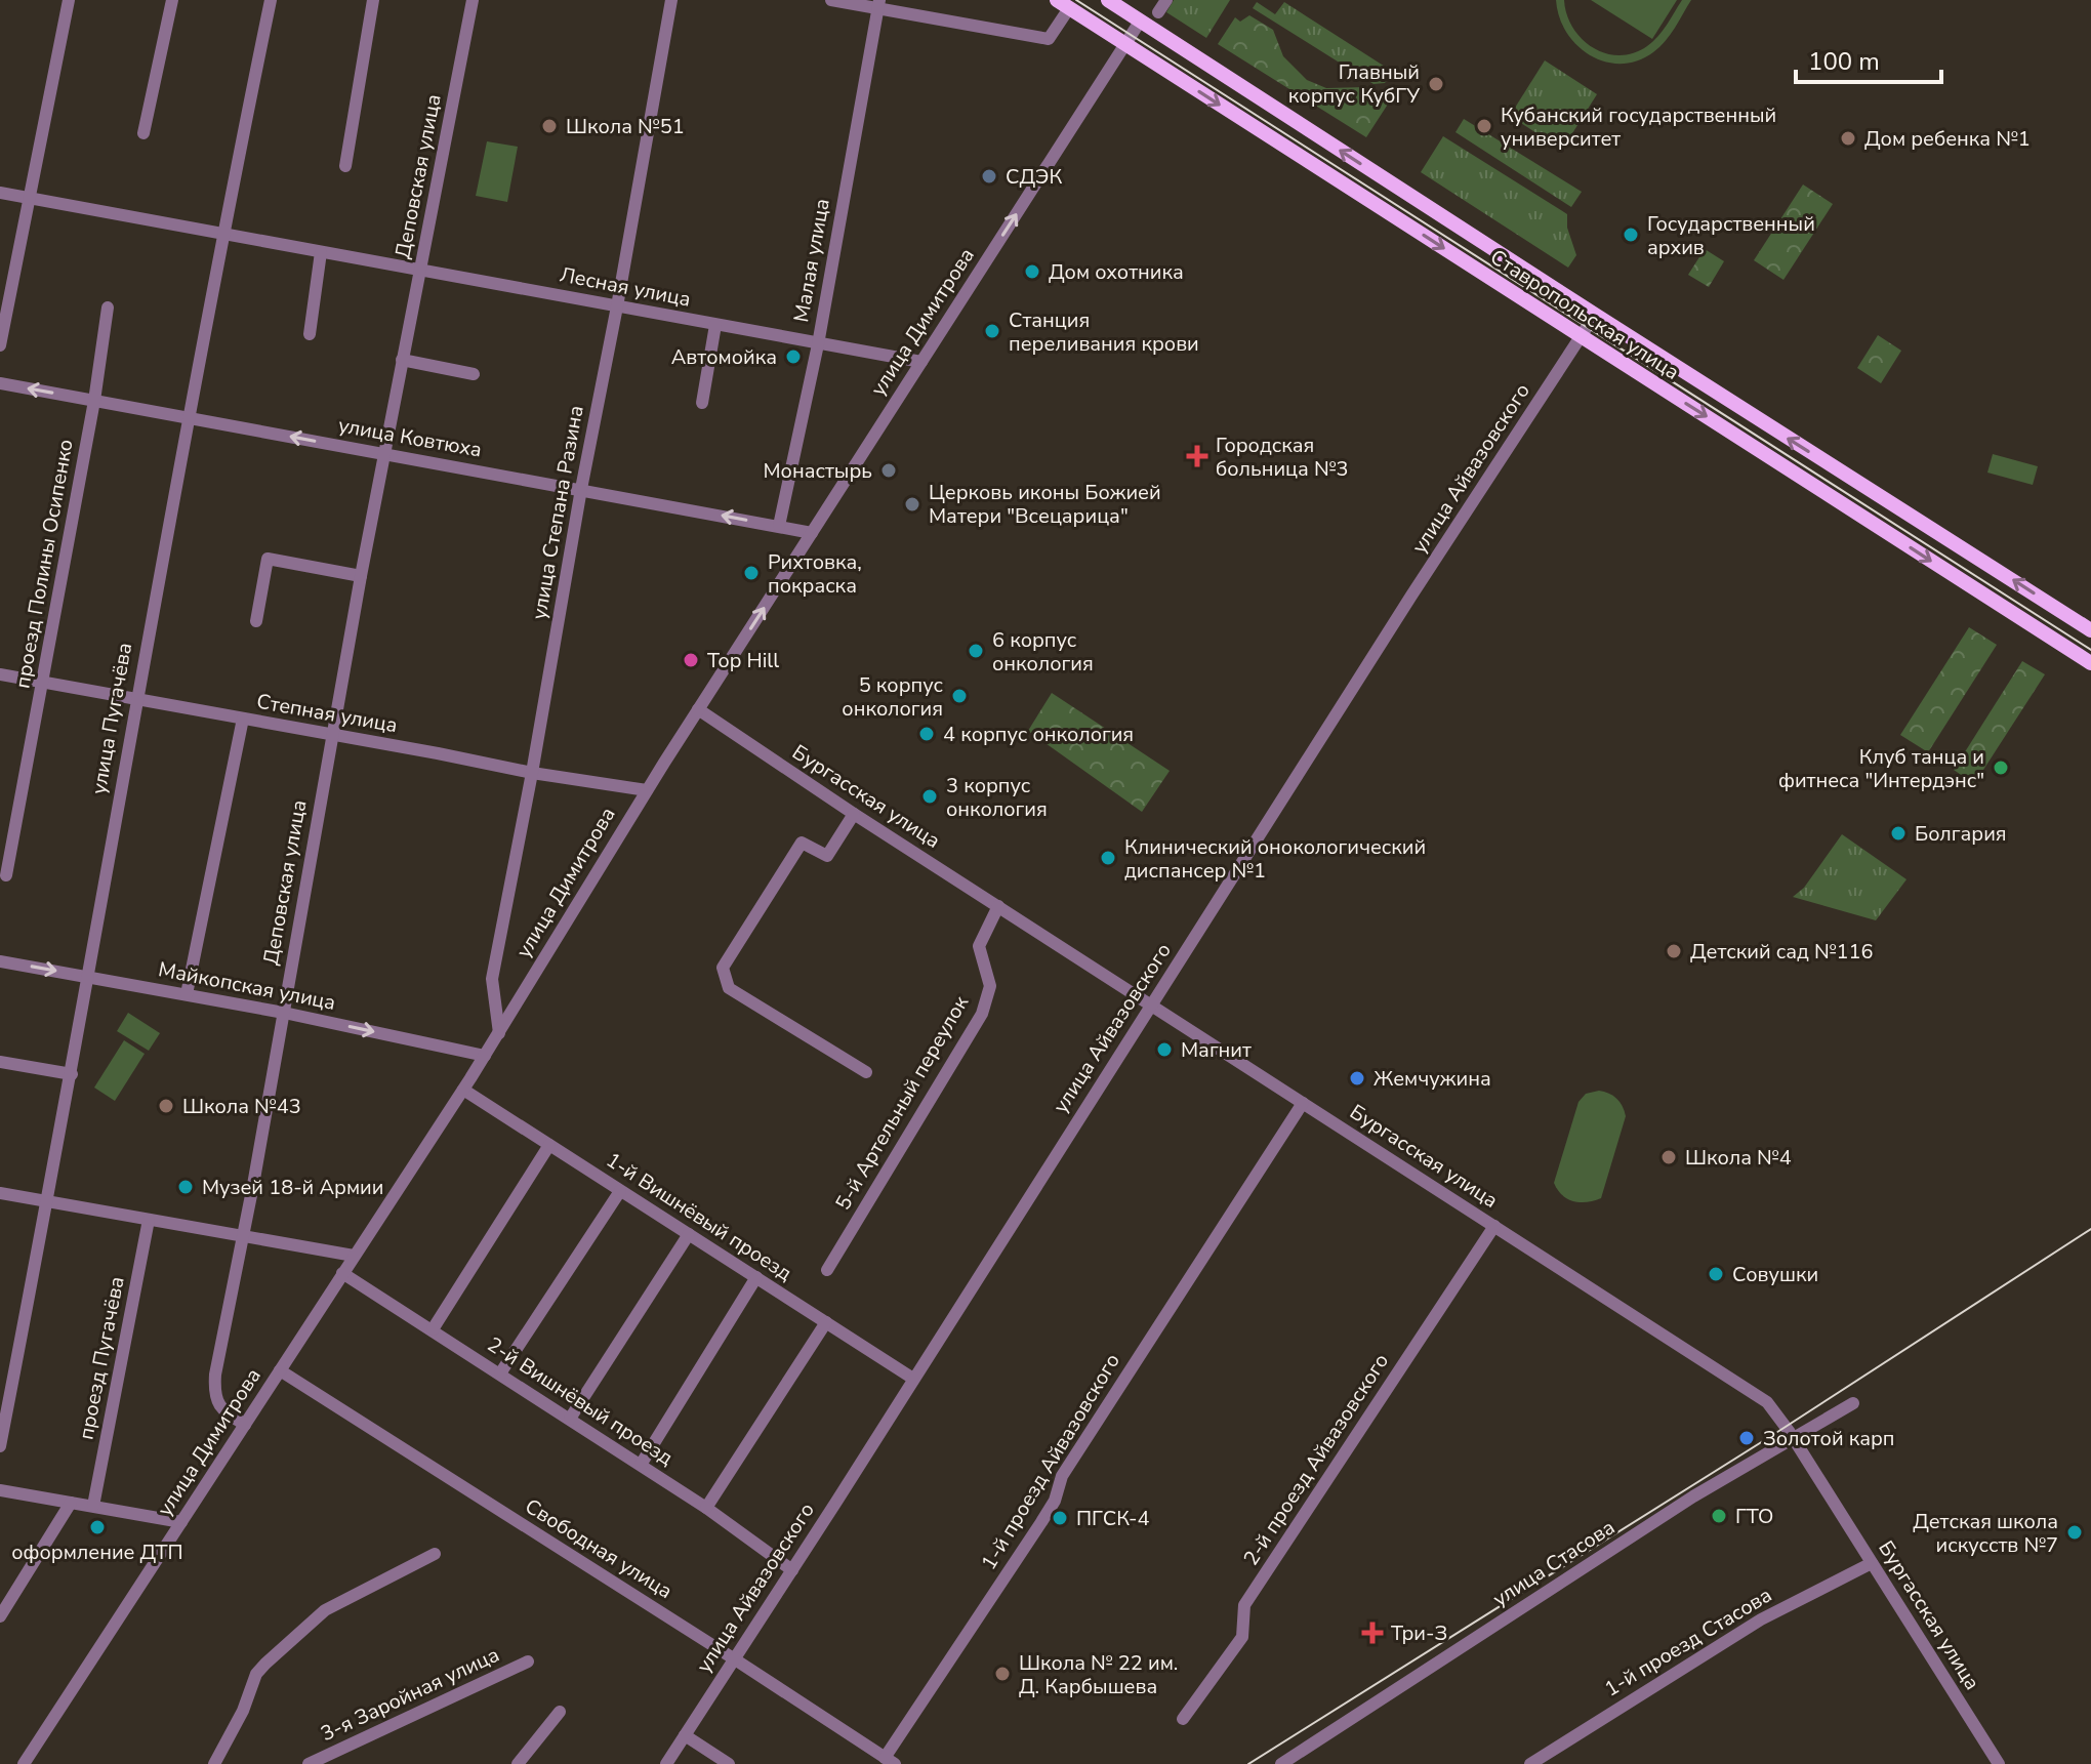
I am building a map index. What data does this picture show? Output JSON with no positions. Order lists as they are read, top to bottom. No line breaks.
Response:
{"streets":{"main road":["Ставропольская улица"],"street":["Деповская улица","Малая улица","Лесная улица","улица Димитрова","улица Ковтюха","улица Айвазовского","улица Степана Разина","проезд Полины Осипенко","Степная улица","улица Пугачёва","Бургасская улица","Майкопская улица","5-й Артельный переулок","1-й Вишнёвый проезд","проезд Пугачёва","2-й Вишнёвый проезд","2-й проезд Айвазовского","1-й проезд Айвазовского","Свободная улица","улица Стасова","1-й проезд Стасова","3-я Заройная улица"]},"crossings":[["Деповская улица","Лесная улица"],["Деповская улица","улица Димитрова"],["Деповская улица","улица Ковтюха"],["Деповская улица","Степная улица"],["Деповская улица","Майкопская улица"],["Малая улица","Лесная улица"],["Малая улица","улица Ковтюха"],["Лесная улица","улица Димитрова"],["Лесная улица","улица Степана Разина"],["Лесная улица","улица Пугачёва"],["Ставропольская улица","улица Димитрова"],["Ставропольская улица","улица Айвазовского"],["улица Димитрова","улица Ковтюха"],["улица Димитрова","улица Степана Разина"],["улица Димитрова","Степная улица"],["улица Димитрова","Бургасская улица"],["улица Димитрова","Майкопская улица"],["улица Димитрова","1-й Вишнёвый проезд"],["улица Димитрова","2-й Вишнёвый проезд"],["улица Димитрова","Свободная улица"],["улица Ковтюха","улица Степана Разина"],["улица Ковтюха","проезд Полины Осипенко"],["улица Ковтюха","улица Пугачёва"],["улица Айвазовского","Бургасская улица"],["улица Айвазовского","1-й Вишнёвый проезд"],["улица Айвазовского","2-й Вишнёвый проезд"],["улица Айвазовского","Свободная улица"],["улица Степана Разина","Степная улица"],["проезд Полины Осипенко","Степная улица"],["Степная улица","улица Пугачёва"],["улица Пугачёва","Майкопская улица"],["Бургасская улица","5-й Артельный переулок"],["Бургасская улица","2-й проезд Айвазовского"],["Бургасская улица","1-й проезд Айвазовского"],["Бургасская улица","улица Стасова"],["Бургасская улица","1-й проезд Стасова"],["1-й проезд Айвазовского","Свободная улица"]],"one_way":["улица Ковтюха","Майкопская улица"],"places":{"other":["Главный корпус КубГУ","Школа №51","Кубанский государственный университет","Дом ребенка №1","СДЭК","Государственный архив","Дом охотника","Станция переливания крови","Автомойка","Монастырь","Церковь иконы Божией Матери \"Всецарица\"","Рихтовка, покраска","6 корпус онкология","Top Hill","5 корпус онкология","4 корпус онкология","Клуб танца и фитнеса \"Интердэнс\"","3 корпус онкология","Болгария","Клинический онокологический диспансер №1","Детский сад №116","Магнит","Жемчужина","Школа №43","Школа №4","Музей 18-й Армии","Совушки","Золотой карп","ГТО","ПГСК-4","оформление ДТП","Детская школа искусств №7","Школа № 22 им. Д. Карбышева"],"health":["Городская больница №3","Три-З"]},"scale_bar":"100 m"}
